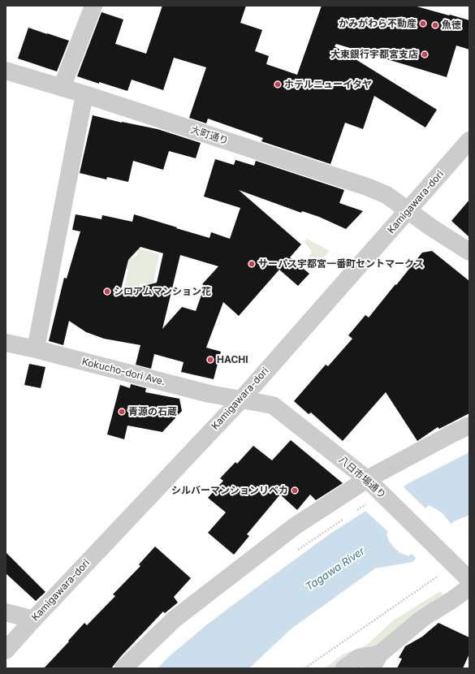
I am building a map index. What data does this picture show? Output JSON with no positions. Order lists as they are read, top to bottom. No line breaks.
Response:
{"streets":{"street":["大町通り","Kamigawara-dori","Kokucho-dori Ave.","八日市場通り"]},"crossings":[["大町通り","Kamigawara-dori"],["Kamigawara-dori","Kokucho-dori Ave."],["Kamigawara-dori","八日市場通り"],["Kokucho-dori Ave.","八日市場通り"]],"water":["Tagawa River"],"places":["かみがわら不動産","魚徳","大東銀行宇都宮支店","ホテルニューイタヤ","サーパス宇都宮一番町セントマークス","シロアムマンション花","HACHI","青源の石蔵","シルバーマンションリベカ"]}
